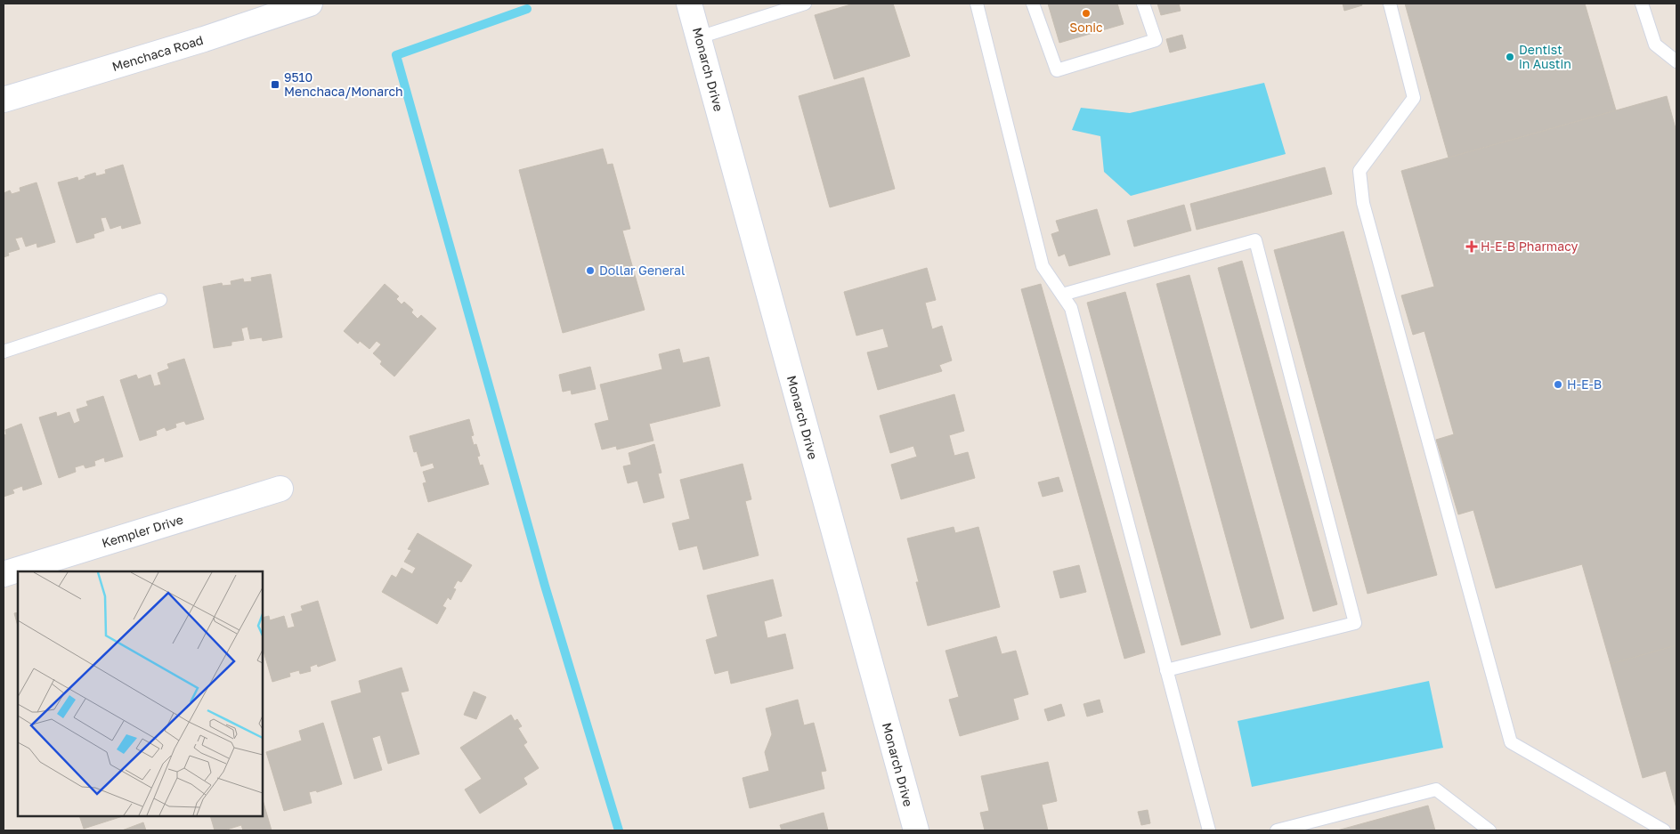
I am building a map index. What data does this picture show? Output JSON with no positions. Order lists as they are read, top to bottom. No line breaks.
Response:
{"streets":{"street":["Menchaca Road","Monarch Drive","Kempler Drive"]},"places":{"other":["Sonic","Dentist in Austin","Dollar General","H-E-B"],"transit":["9510 Menchaca/Monarch"],"health":["H-E-B Pharmacy"]}}
